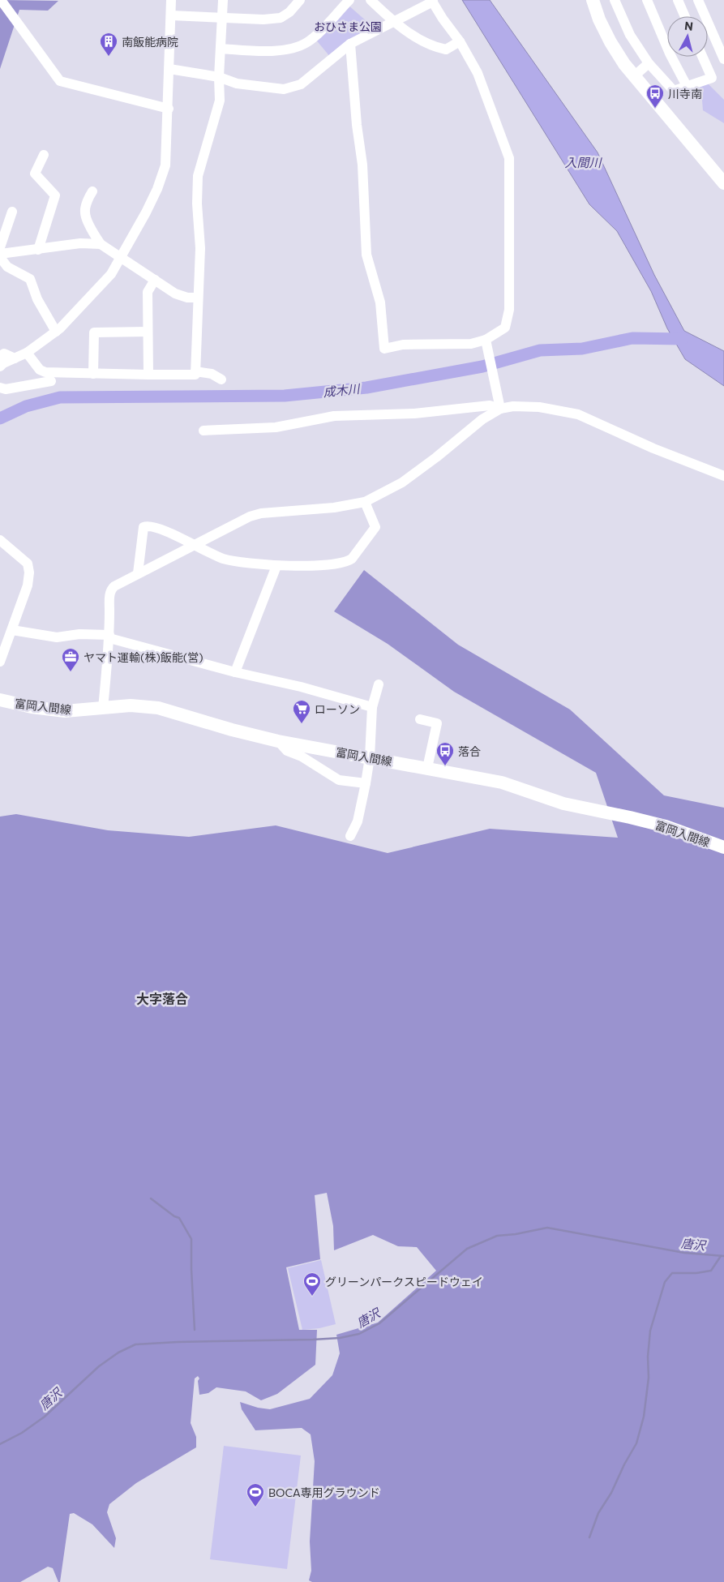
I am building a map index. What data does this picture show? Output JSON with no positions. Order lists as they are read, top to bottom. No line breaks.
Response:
{"streets":{"main road":["富岡入間線"]},"districts":["大字落合"],"water":["入間川","成木川","唐沢"],"parks":["おひさま公園"],"places":{"building":["南飯能病院"],"bus stop":["川寺南","落合"],"office":["ヤマト運輸(株)飯能(営)"],"supermarket":["ローソン"],"sports":["グリーンパークスピードウェイ","BOCA専用グラウンド"]},"north":"top"}
